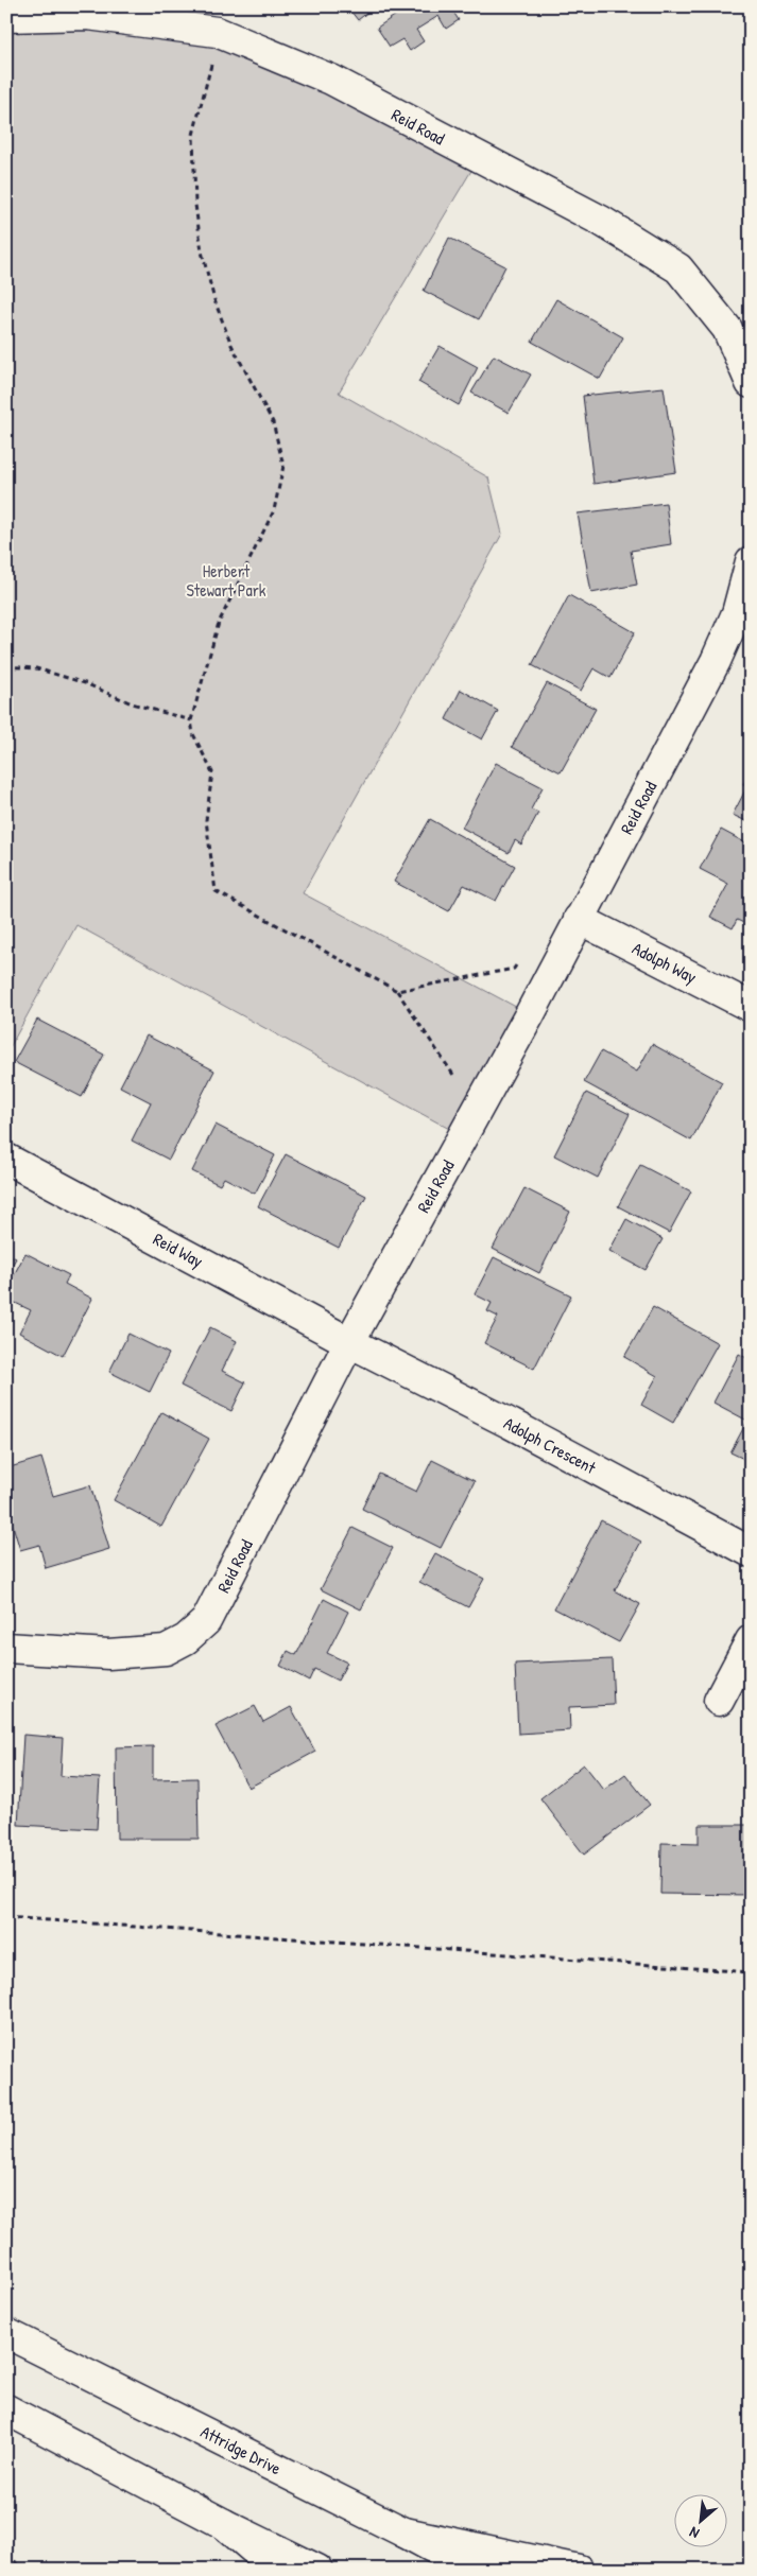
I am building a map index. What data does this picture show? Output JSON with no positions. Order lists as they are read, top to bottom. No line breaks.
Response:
{"streets":{"main road":["Reid Road","Adolph Way","Reid Way","Adolph Crescent","Attridge Drive"]},"crossings":[["Reid Road","Adolph Way"],["Reid Road","Reid Way"],["Reid Road","Adolph Crescent"],["Reid Way","Adolph Crescent"]],"parks":["Herbert Stewart Park"],"north":"bottom left"}
